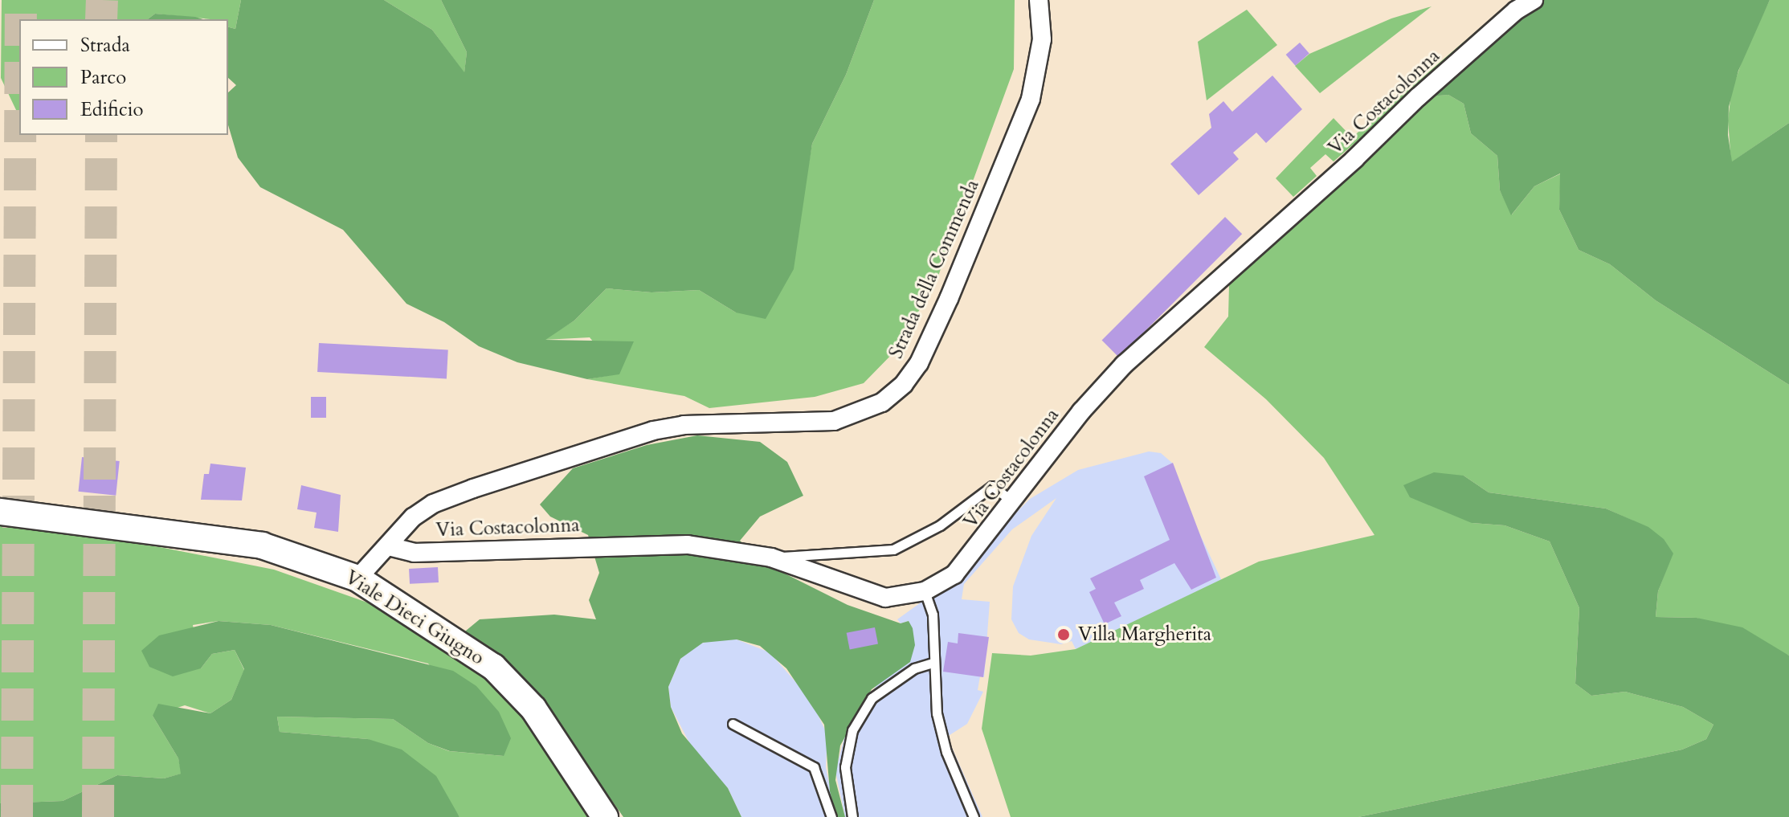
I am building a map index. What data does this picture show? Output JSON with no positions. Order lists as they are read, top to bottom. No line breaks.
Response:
{"streets":{"main road":["Viale Dieci Giugno"],"street":["Via Costacolonna","Strada della Commenda"]},"crossings":[["Via Costacolonna","Strada della Commenda"],["Strada della Commenda","Viale Dieci Giugno"]],"places":["Villa Margherita"],"legend":["Strada","Parco","Edificio"]}
